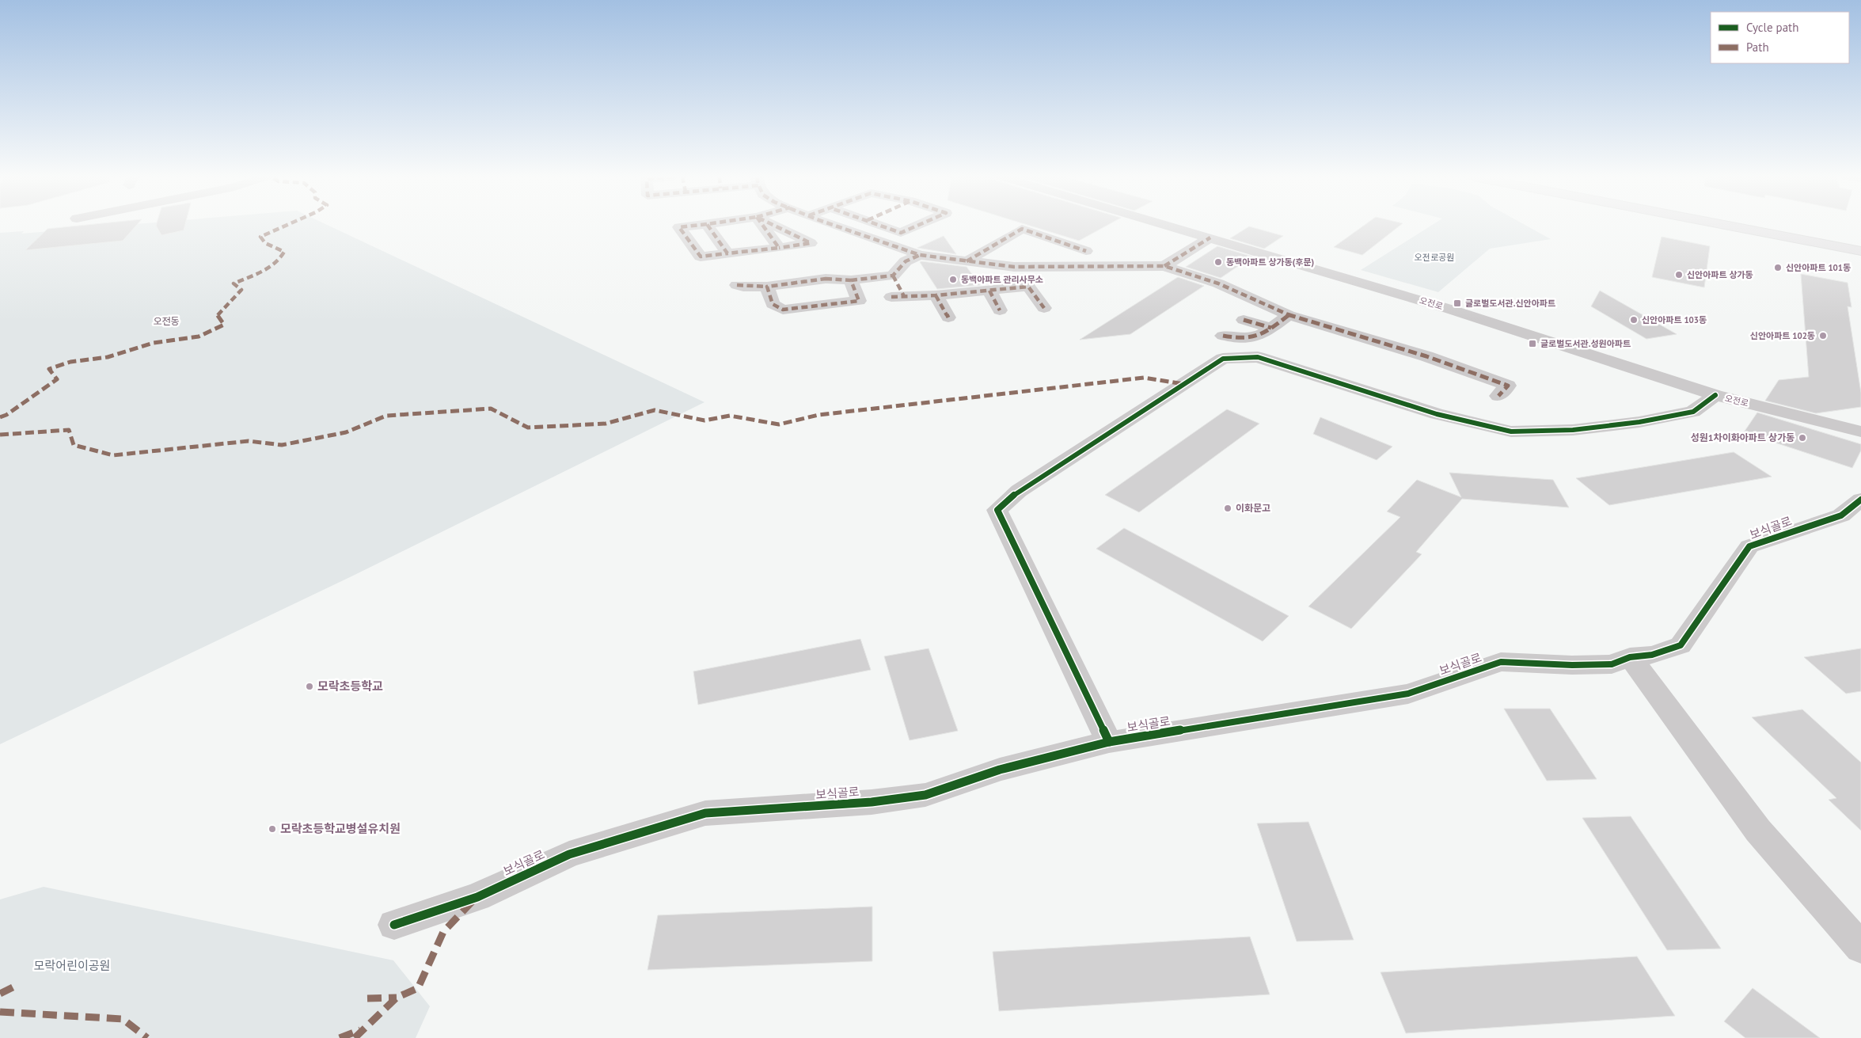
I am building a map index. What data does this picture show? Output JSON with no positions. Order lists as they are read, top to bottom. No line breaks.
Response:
{"streets":{"street":["오전로","보식골로"]},"districts":["오전동"],"parks":["오전로공원","모락어린이공원"],"places":{"other":["동백아파트 상가동(후문)","신안아파트 101동","신안아파트 상가동","동백아파트 관리사무소","신안아파트 103동","신안아파트 102동","성원1차이화아파트 상가동","이화문고","모락초등학교","모락초등학교병설유치원"],"transit":["글로벌도서관.신안아파트","글로벌도서관.성원아파트"]},"legend":["Cycle path","Path"]}
